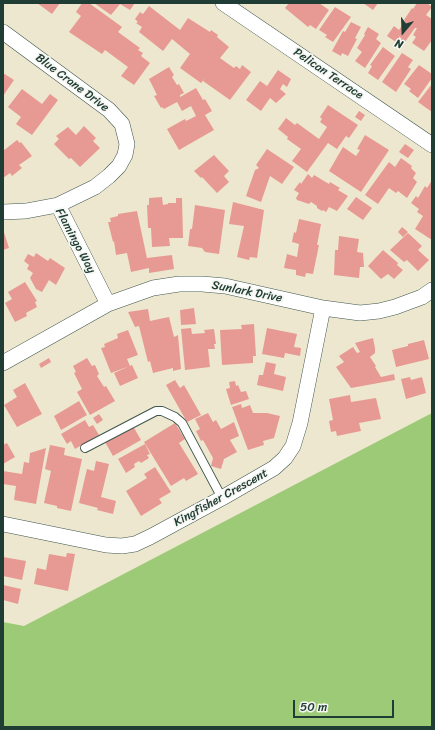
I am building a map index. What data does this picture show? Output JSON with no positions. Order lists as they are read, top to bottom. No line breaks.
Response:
{"streets":{"street":["Pelican Terrace","Blue Crane Drive","Flamingo Way","Sunlark Drive","Kingfisher Crescent"]},"crossings":[["Blue Crane Drive","Flamingo Way"],["Flamingo Way","Sunlark Drive"],["Sunlark Drive","Kingfisher Crescent"]],"scale_bar":"50 m","north":"bottom"}
